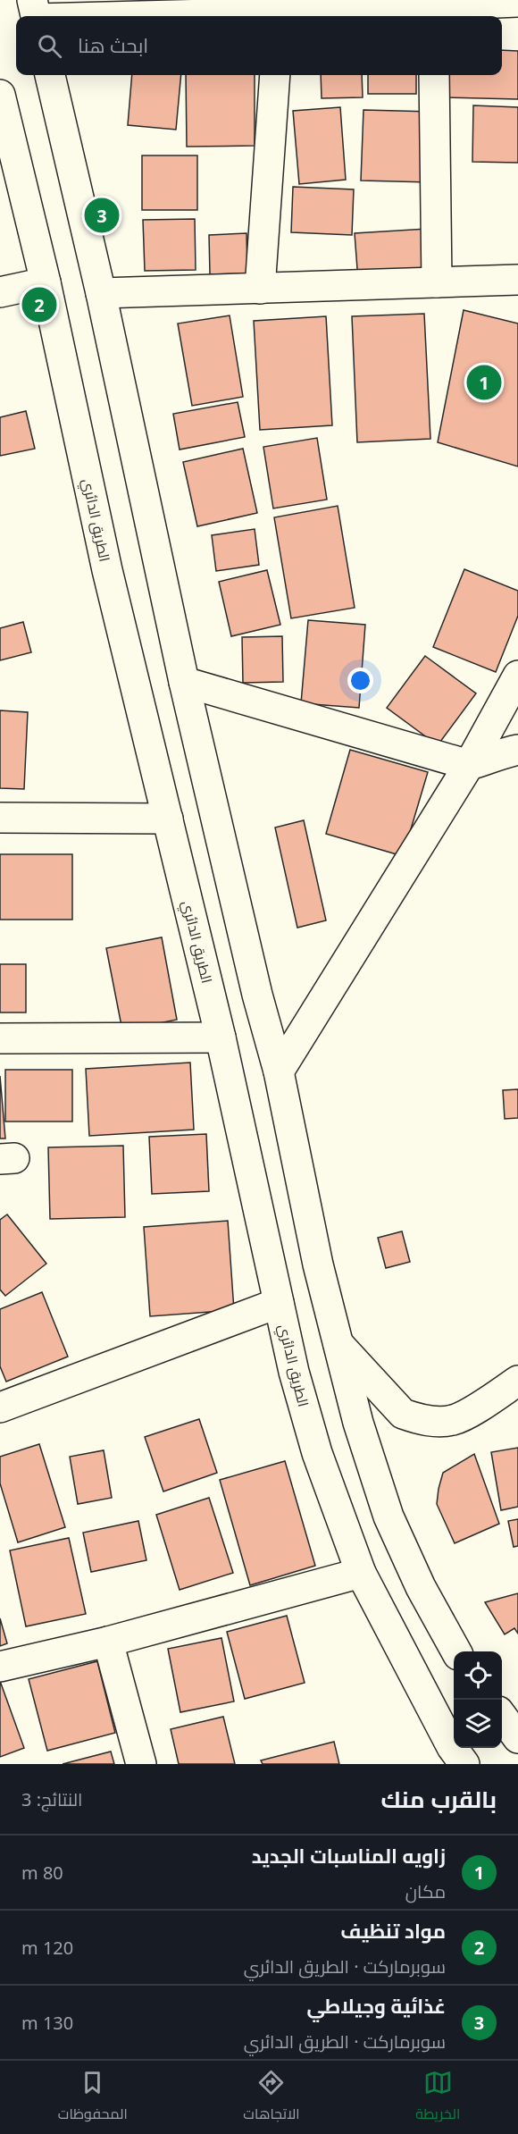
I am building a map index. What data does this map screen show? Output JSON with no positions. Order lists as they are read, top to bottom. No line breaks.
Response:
{"streets":{"street":["الطريق الدائري"]},"page":{"search":"ابحث هنا","pins":["3","2","1"],"heading":["بالقرب منك","النتائج: 3"],"list":[{"mark":"1","name":"زاويه المناسبات الجديد","note":"مكان","value":"80 m"},{"mark":"2","name":"مواد تنظيف","note":"سوبرماركت · الطريق الدائري","value":"120 m"},{"mark":"3","name":"غذائية وجيلاطي","note":"سوبرماركت · الطريق الدائري","value":"130 m"}],"nav":["الخريطة","الاتجاهات","المحفوظات"]}}
